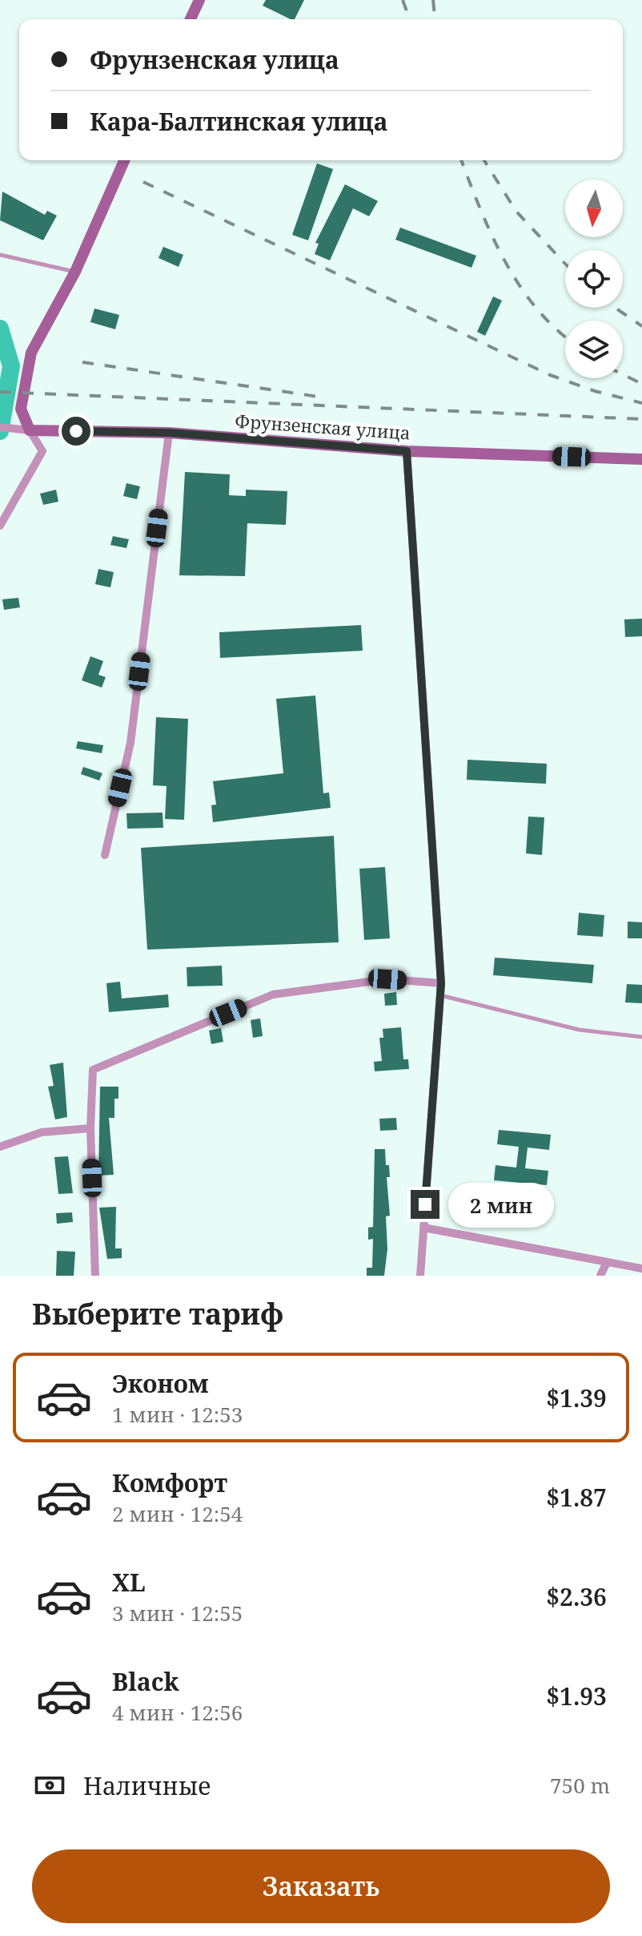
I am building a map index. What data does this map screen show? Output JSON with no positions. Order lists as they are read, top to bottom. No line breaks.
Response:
{"streets":{"street":["Фрунзенская улица"]},"north":"bottom","page":{"banner":["Фрунзенская улица","Кара-Балтинская улица"],"bubble":"2 мин","heading":"Выберите тариф","list":[{"name":"Эконом","note":"1 мин · 12:53","value":"$1.39"},{"name":"Комфорт","note":"2 мин · 12:54","value":"$1.87"},{"name":"XL","note":"3 мин · 12:55","value":"$2.36"},{"name":"Black","note":"4 мин · 12:56","value":"$1.93"}],"pay":["Наличные","750 m"],"buttons":"Заказать"}}
